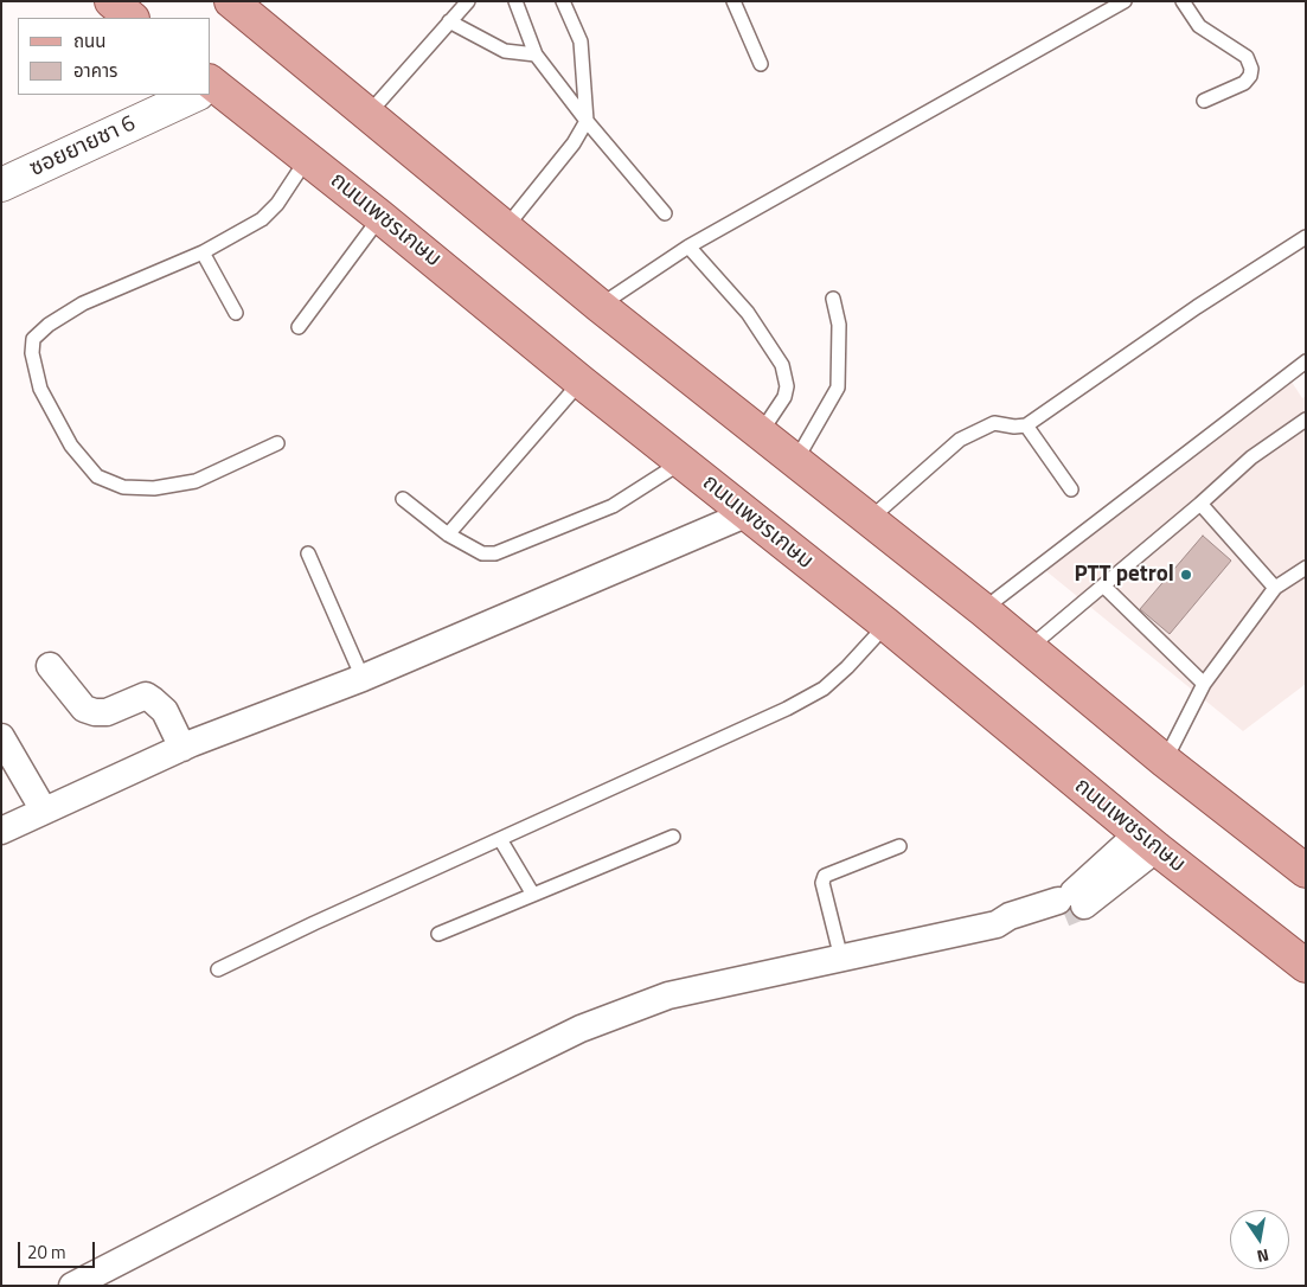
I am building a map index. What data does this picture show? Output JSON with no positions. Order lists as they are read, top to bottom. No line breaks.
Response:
{"streets":{"main road":["ถนนเพชรเกษม"],"street":["ซอยยายชา 6"]},"places":["PTT petrol"],"legend":["ถนน","อาคาร"],"scale_bar":"20 m","north":"bottom"}
